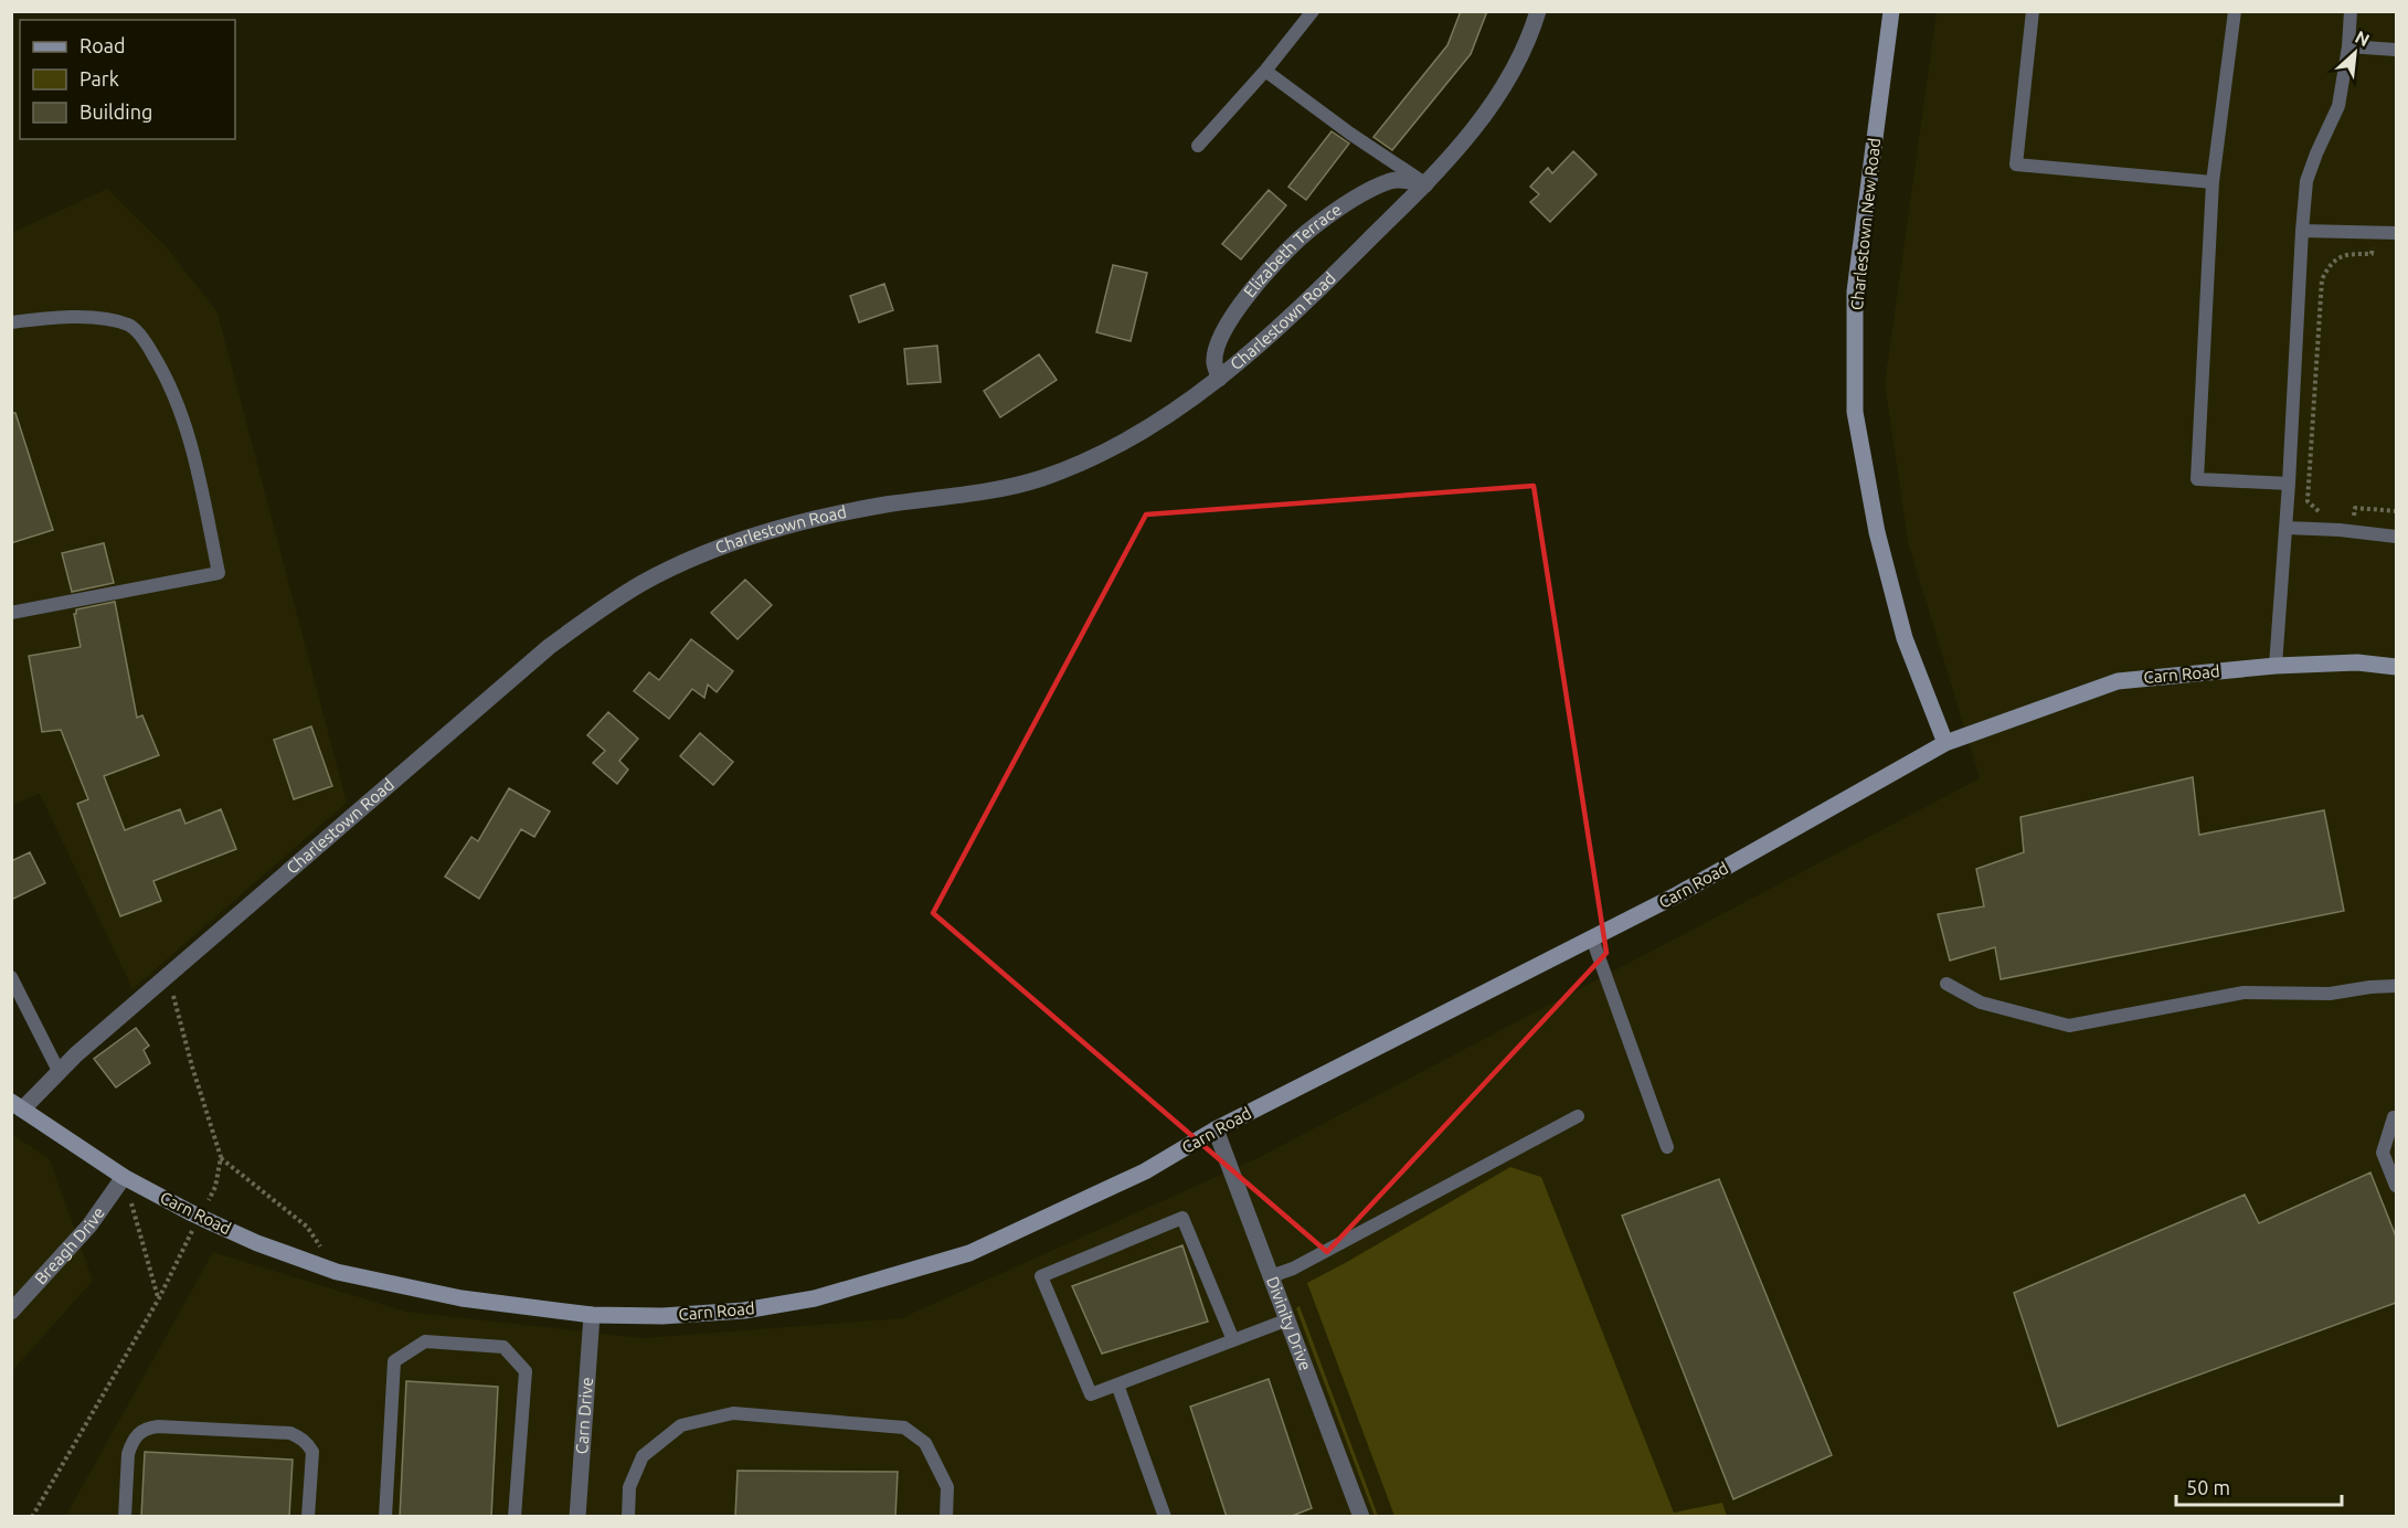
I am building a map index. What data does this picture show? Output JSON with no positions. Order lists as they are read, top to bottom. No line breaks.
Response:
{"streets":{"main road":["Charlestown New Road","Carn Road"],"street":["Elizabeth Terrace","Charlestown Road","Breagh Drive","Divinity Drive","Carn Drive"]},"crossings":[["Charlestown New Road","Carn Road"],["Elizabeth Terrace","Charlestown Road"],["Charlestown Road","Carn Road"],["Carn Road","Breagh Drive"],["Carn Road","Divinity Drive"],["Carn Road","Carn Drive"]],"legend":["Road","Park","Building"],"scale_bar":"50 m","north":"top right"}
